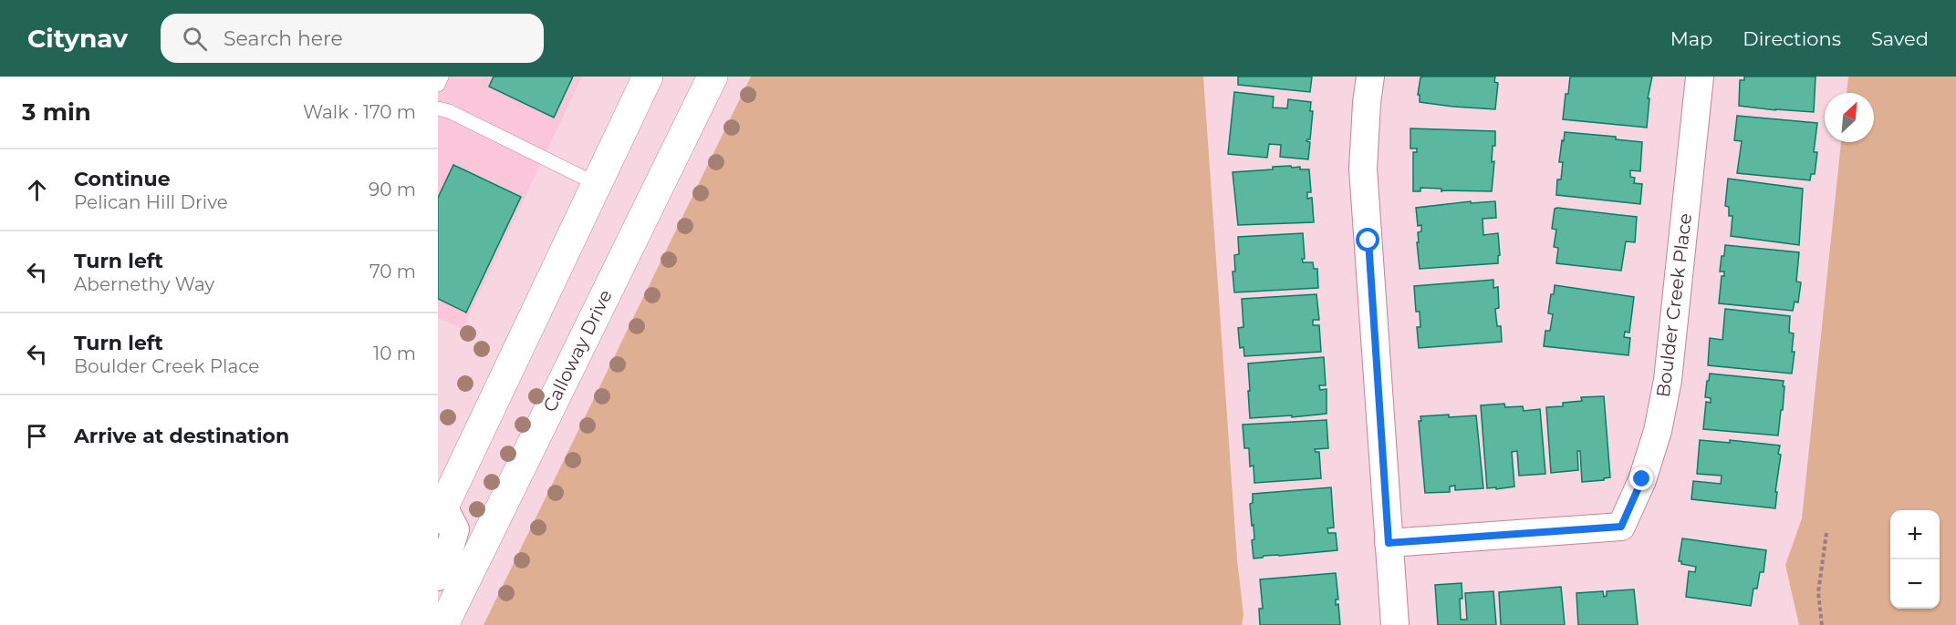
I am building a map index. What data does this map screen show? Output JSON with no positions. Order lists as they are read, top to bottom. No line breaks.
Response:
{"streets":{"main road":["Calloway Drive"],"street":["Boulder Creek Place"]},"north":"top right","page":{"header":"Citynav","search":"Search here","nav":["Map","Directions","Saved"],"heading":["3 min","Walk · 170 m"],"list":[["Continue","Pelican Hill Drive","90 m"],["Turn left","Abernethy Way","70 m"],["Turn left","Boulder Creek Place","10 m"],"Arrive at destination"],"map_buttons":["+","−"]}}
